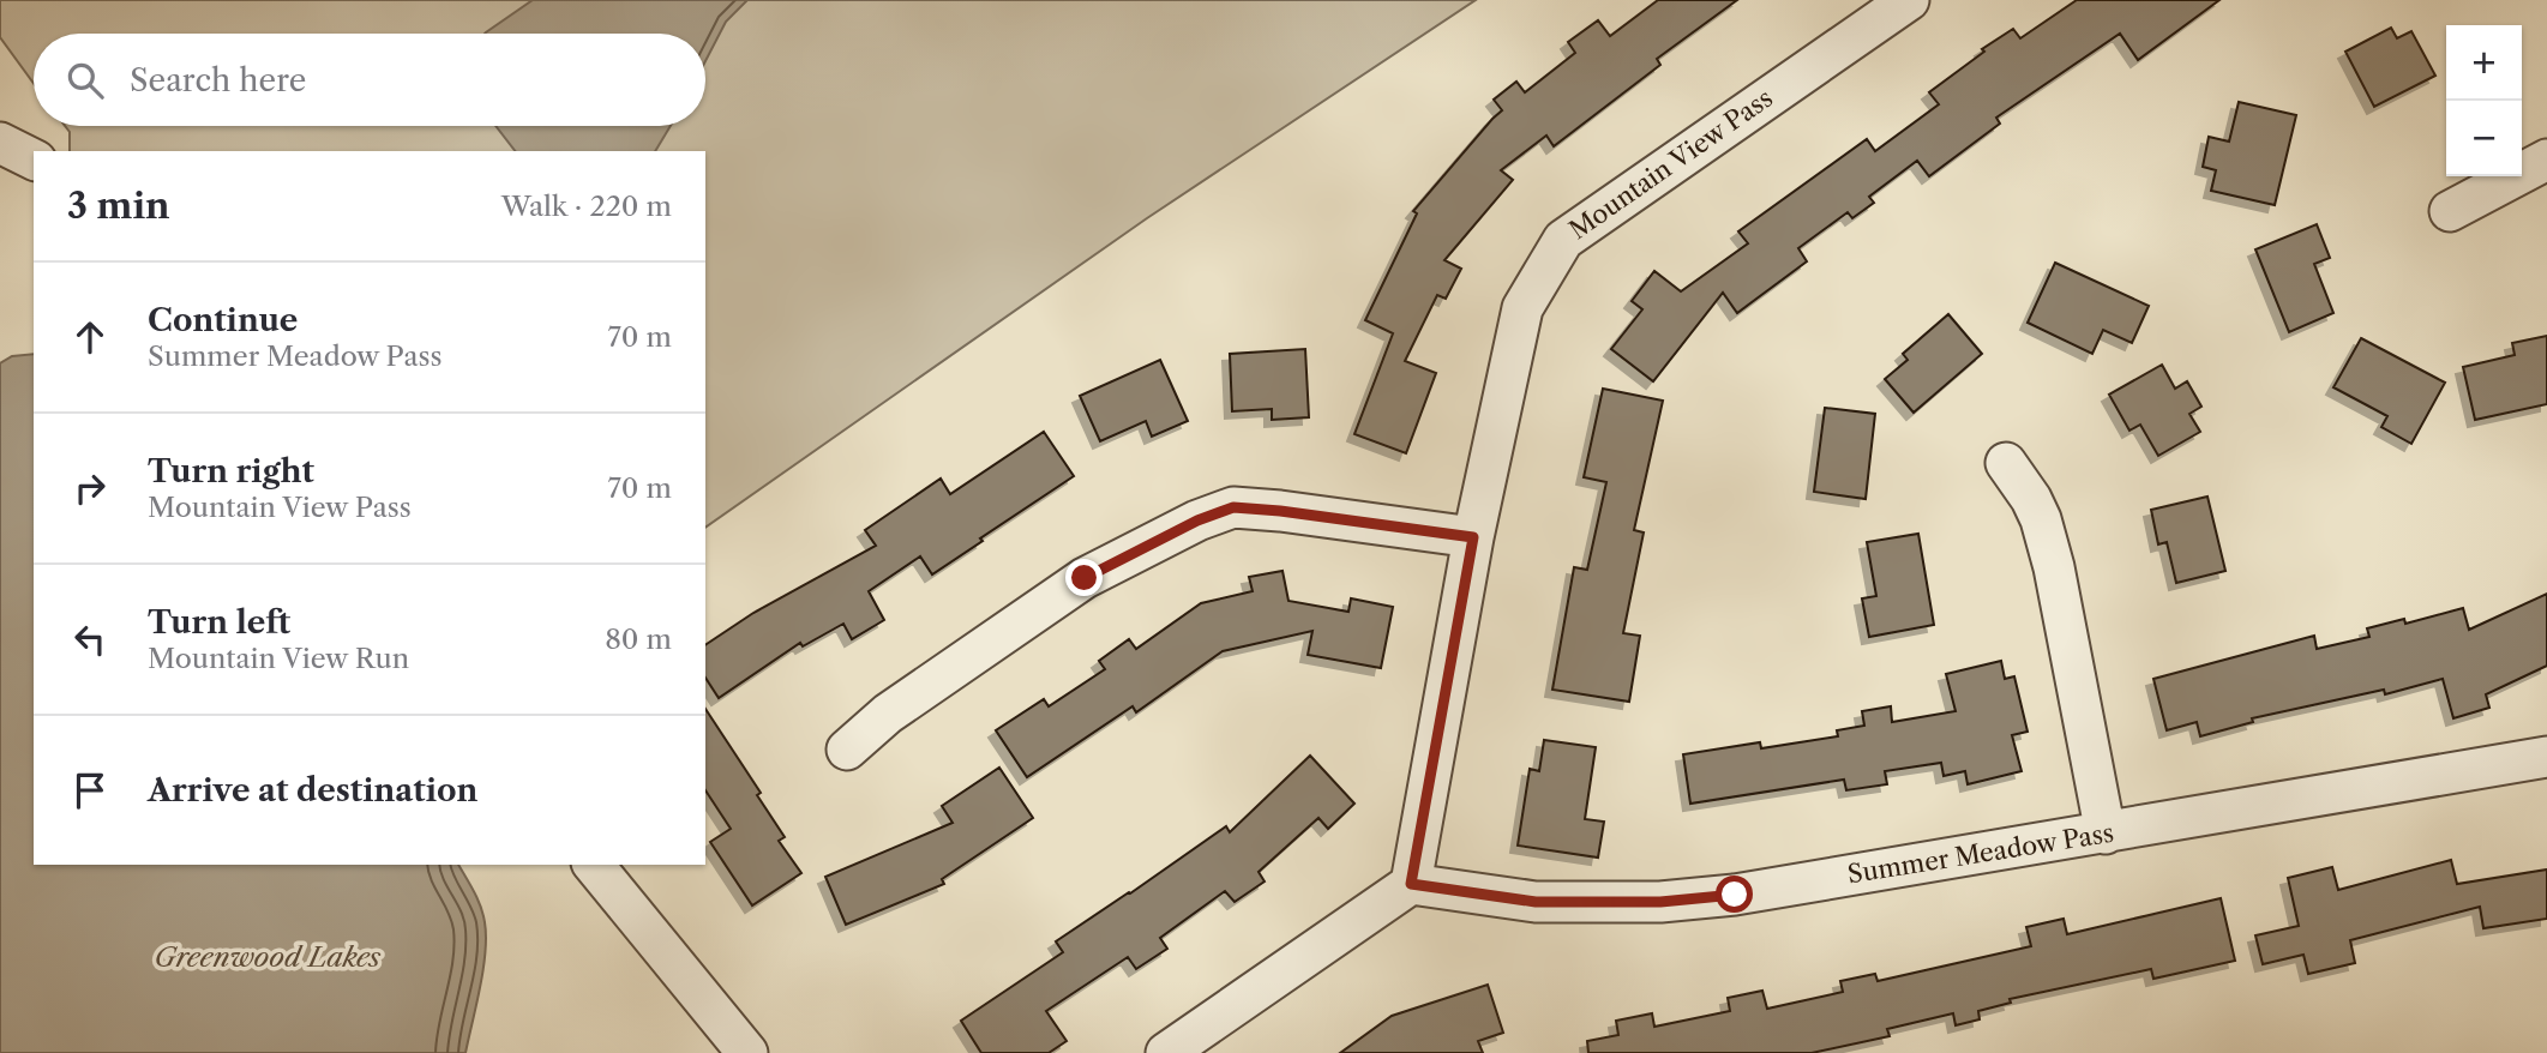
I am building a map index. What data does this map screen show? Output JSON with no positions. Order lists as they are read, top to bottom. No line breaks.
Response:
{"streets":{"street":["Mountain View Pass","Summer Meadow Pass"]},"crossings":[["Mountain View Pass","Summer Meadow Pass"]],"water":["Greenwood Lakes"],"page":{"map_buttons":["+","−"],"search":"Search here","heading":["3 min","Walk · 220 m"],"list":[["Continue","Summer Meadow Pass","70 m"],["Turn right","Mountain View Pass","70 m"],["Turn left","Mountain View Run","80 m"],"Arrive at destination"]}}
